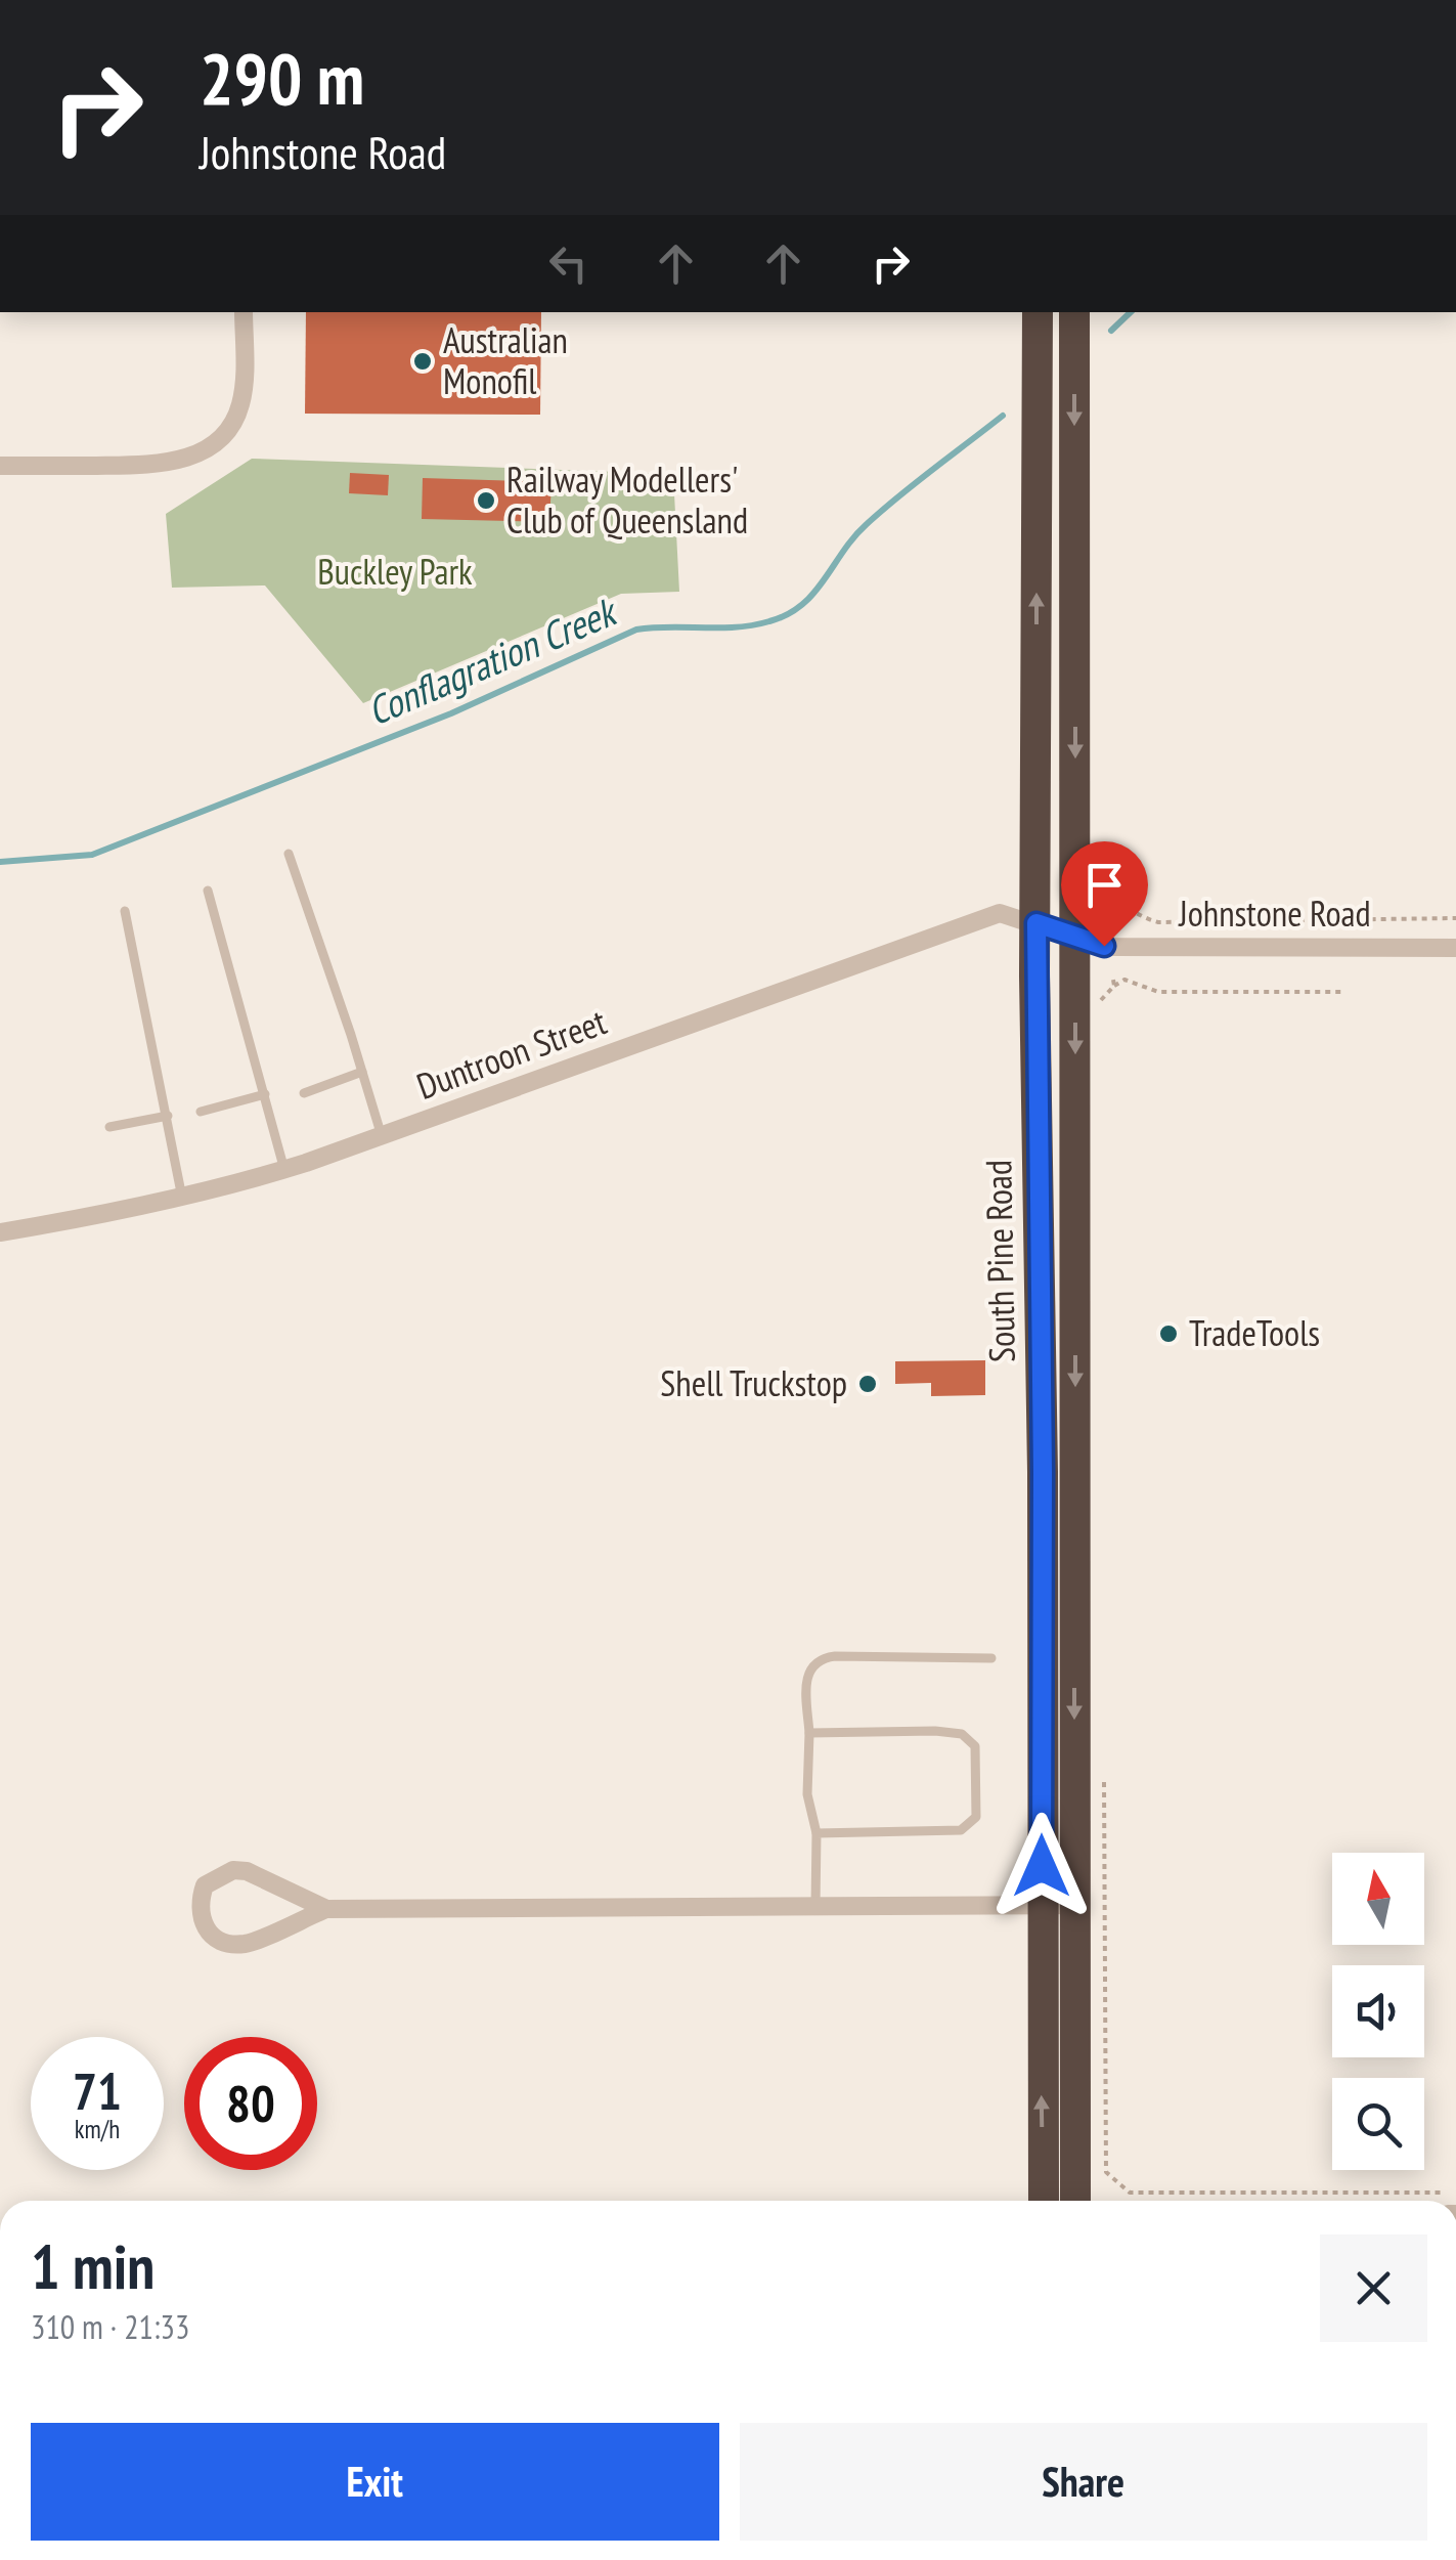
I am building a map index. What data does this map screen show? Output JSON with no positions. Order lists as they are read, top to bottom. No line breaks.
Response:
{"streets":{"highway":["South Pine Road"],"street":["Johnstone Road","Duntroon Street"]},"crossings":[["Johnstone Road","Duntroon Street"],["Johnstone Road","South Pine Road"],["Duntroon Street","South Pine Road"]],"water":["Conflagration Creek"],"parks":["Buckley Park"],"places":["Australian Monofil","Railway Modellers' Club of Queensland","TradeTools","Shell Truckstop"],"north":"top","page":{"turn":["290 m","Johnstone Road"],"speed":"71 km/h","limit":"80","heading":["1 min","310 m · 21:33"],"buttons":["Exit","Share"]}}
